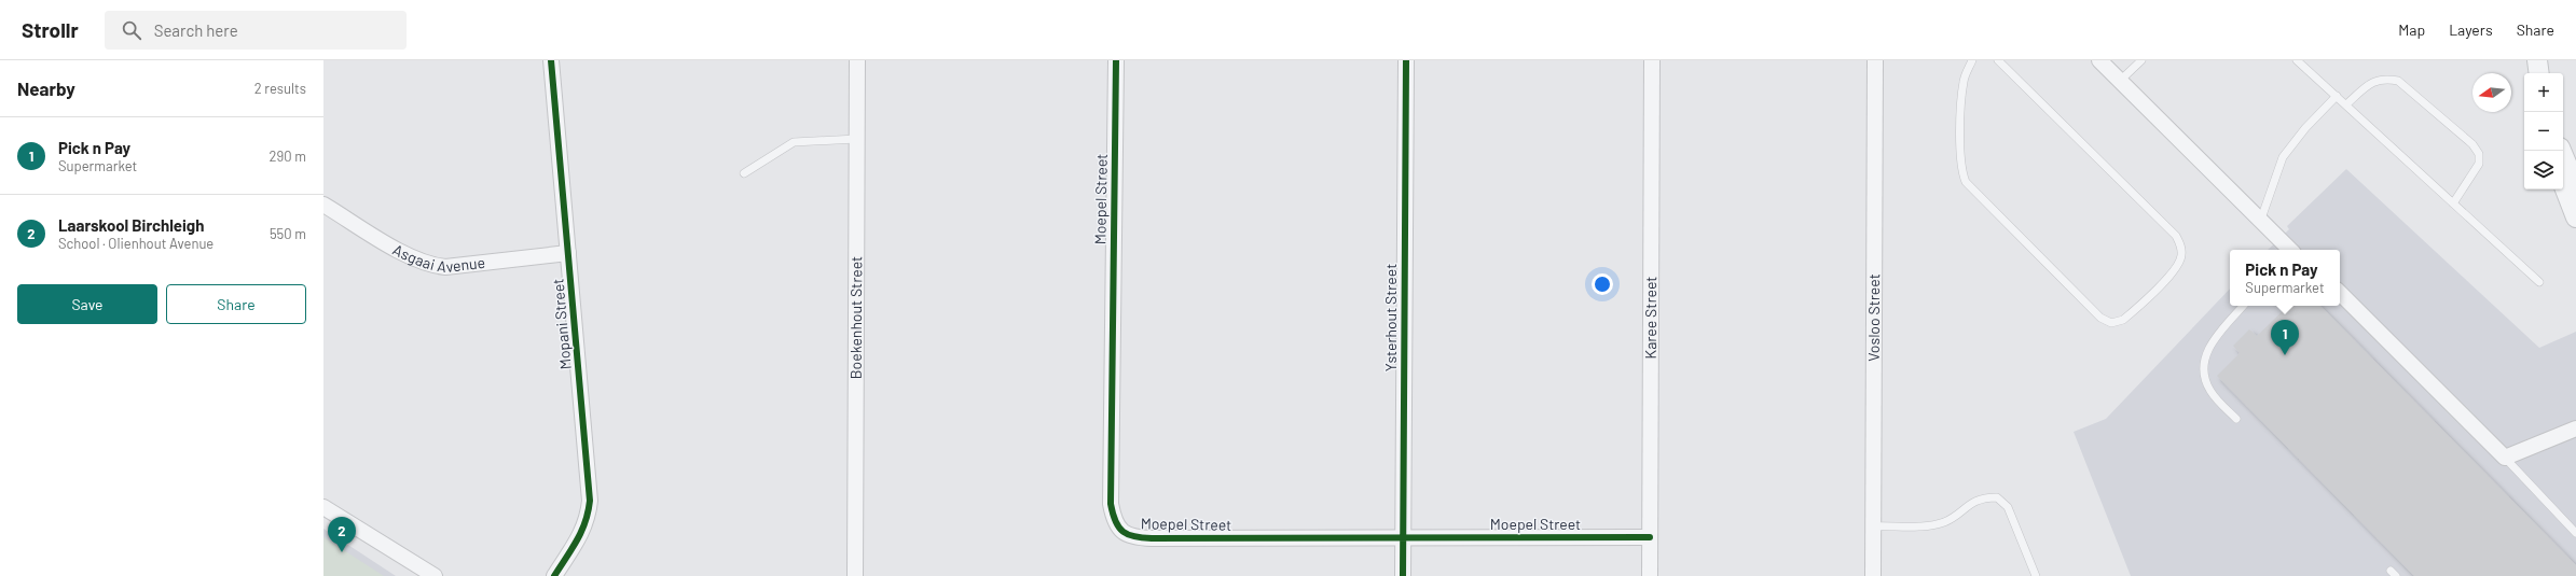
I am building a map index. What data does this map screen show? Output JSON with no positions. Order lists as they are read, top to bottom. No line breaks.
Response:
{"streets":{"street":["Moepel Street","Asgaai Avenue","Boekenhout Street","Ysterhout Street","Karee Street","Vosloo Street","Mopani Street"]},"crossings":[["Moepel Street","Ysterhout Street"],["Moepel Street","Karee Street"],["Asgaai Avenue","Mopani Street"]],"north":"left","page":{"header":"Strollr","search":"Search here","nav":["Map","Layers","Share"],"heading":["Nearby","2 results"],"map_buttons":["+","−"],"list":[{"mark":"1","name":"Pick n Pay","note":"Supermarket","value":"290 m"},{"mark":"2","name":"Laarskool Birchleigh","note":"School · Olienhout Avenue","value":"550 m"}],"popup":["Pick n Pay","Supermarket"],"buttons":["Save","Share"],"pins":["1","2"]}}
